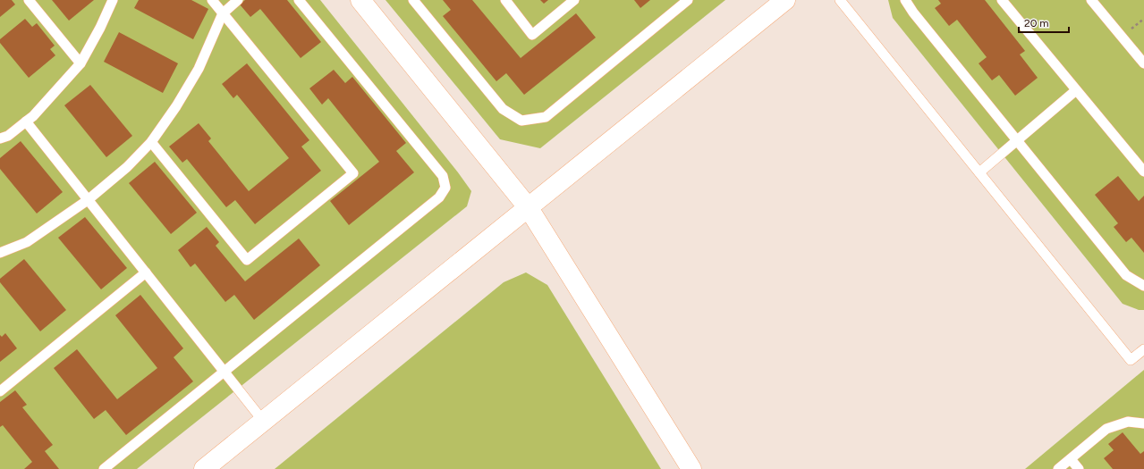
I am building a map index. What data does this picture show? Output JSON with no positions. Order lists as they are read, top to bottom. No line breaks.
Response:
{"scale_bar":"20 m"}
